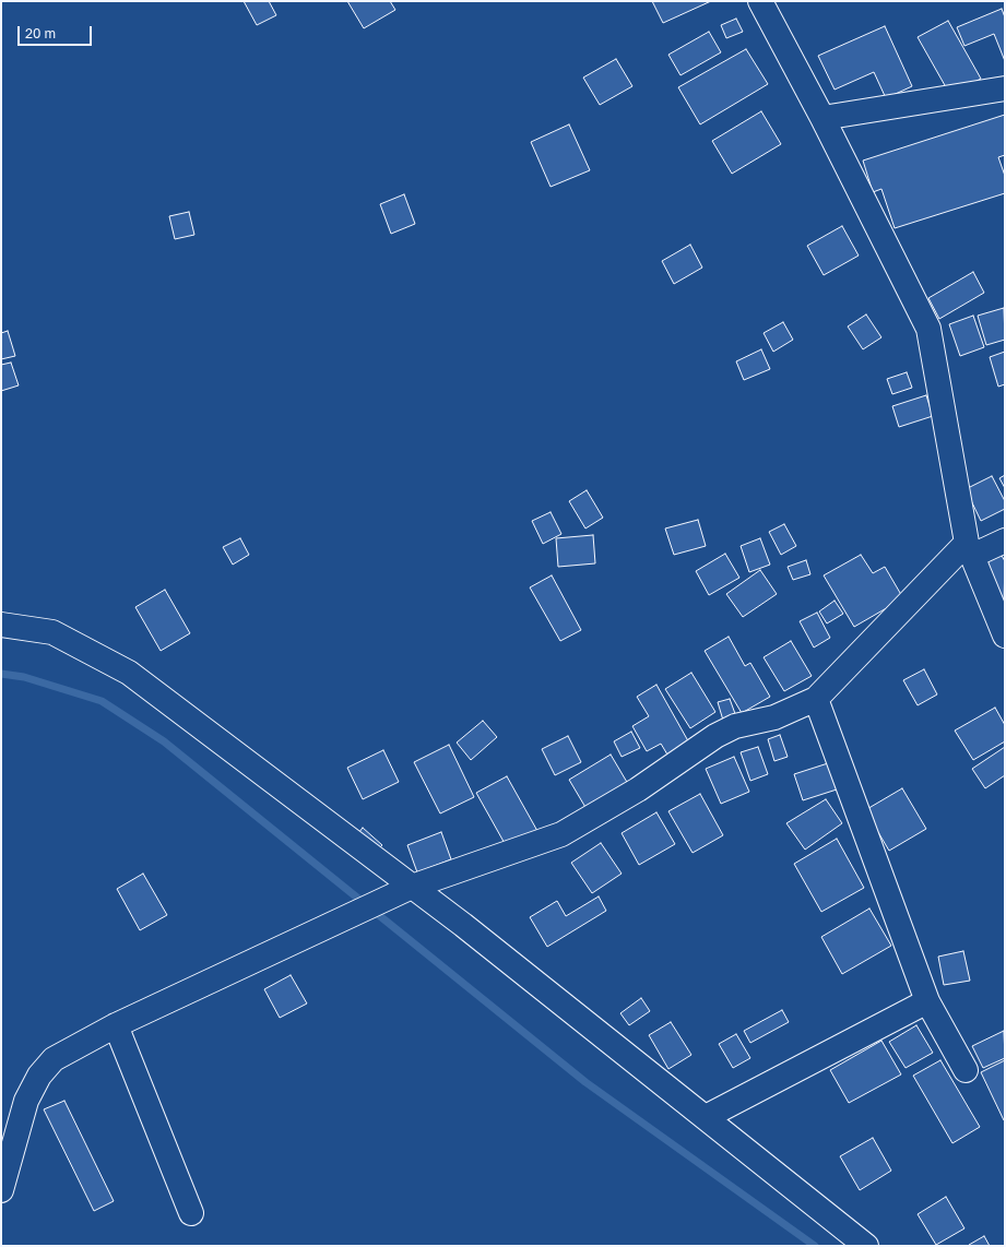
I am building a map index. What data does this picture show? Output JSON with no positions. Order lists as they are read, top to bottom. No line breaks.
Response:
{"scale_bar":"20 m"}
